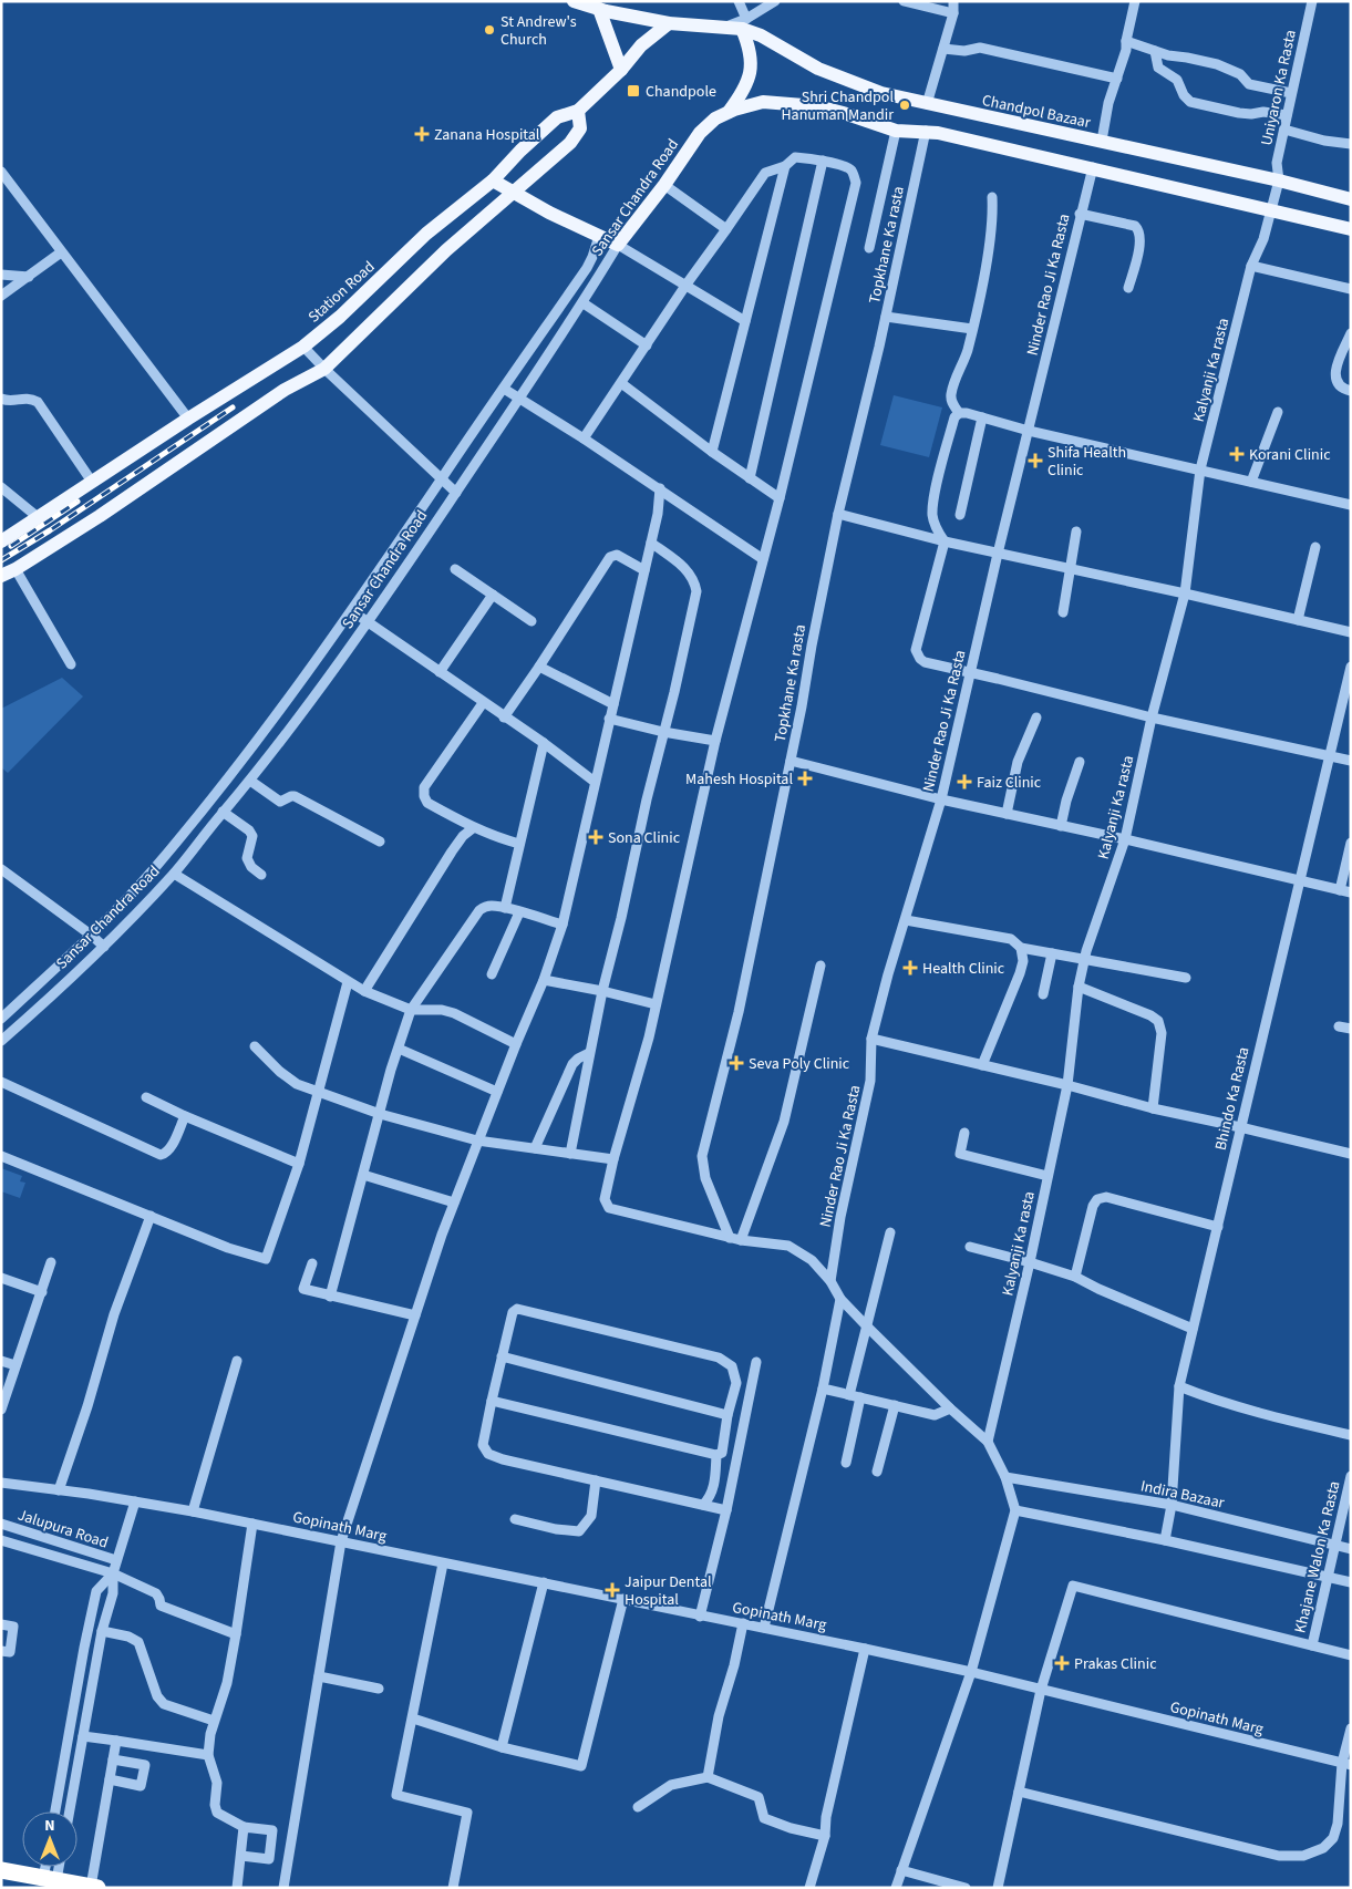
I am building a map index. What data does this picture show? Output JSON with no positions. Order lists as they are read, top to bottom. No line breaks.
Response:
{"streets":{"main road":["Chandpol Bazaar","Sansar Chandra Road","Station Road"],"street":["Uniyaron Ka Rasta","Topkhane Ka rasta","Ninder Rao Ji Ka Rasta","Kalyanji Ka rasta","Bhindo Ka Rasta","Indira Bazaar","Gopinath Marg","Jalupura Road","Khajane Walon Ka Rasta"]},"crossings":[["Uniyaron Ka Rasta","Chandpol Bazaar"],["Uniyaron Ka Rasta","Kalyanji Ka rasta"],["Chandpol Bazaar","Station Road"],["Chandpol Bazaar","Kalyanji Ka rasta"],["Bhindo Ka Rasta","Indira Bazaar"],["Indira Bazaar","Khajane Walon Ka Rasta"]],"places":{"other":["St Andrew's Church","Shri Chandpol Hanuman Mandir"],"transit":["Chandpole"],"health":["Zanana Hospital","Korani Clinic","Shifa Health Clinic","Mahesh Hospital","Faiz Clinic","Sona Clinic","Health Clinic","Seva Poly Clinic","Jaipur Dental Hospital","Prakas Clinic"]},"north":"top"}
